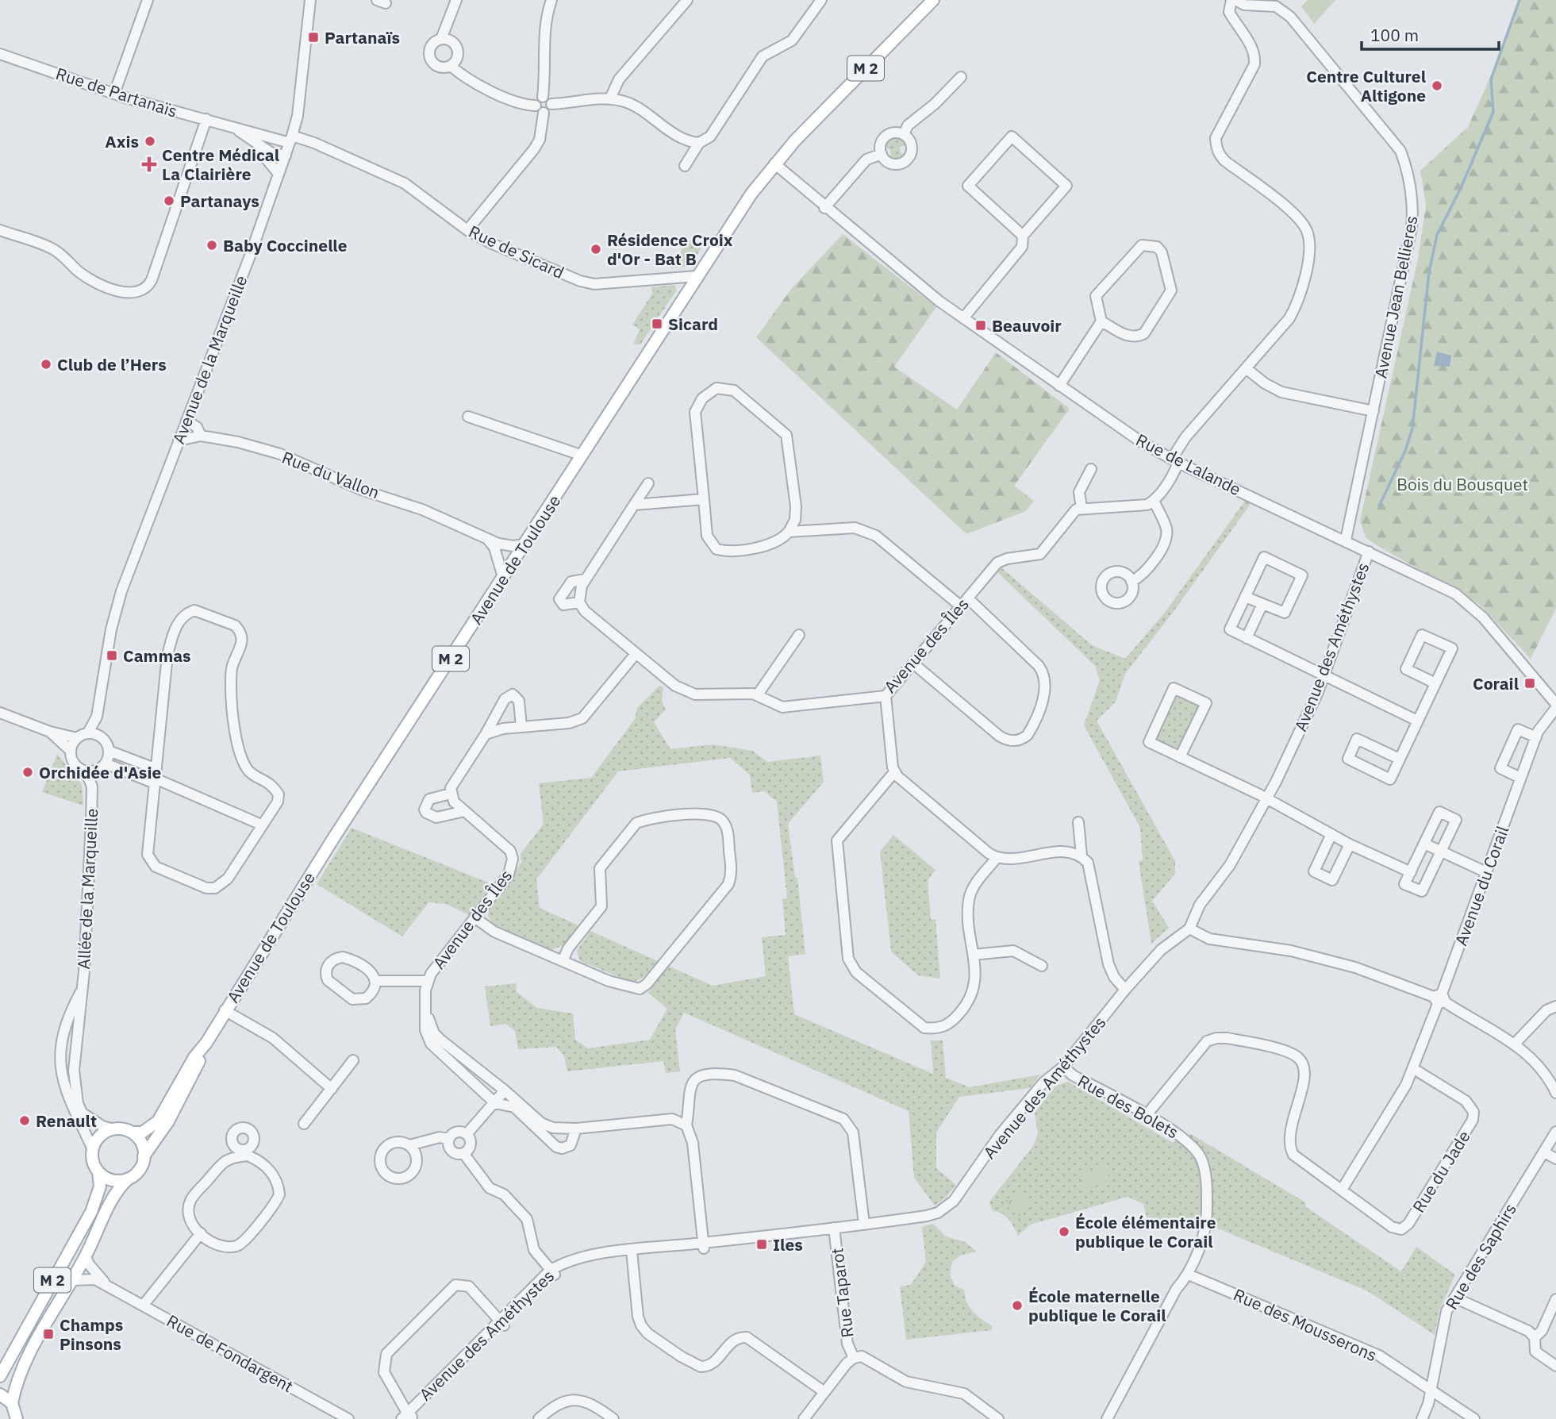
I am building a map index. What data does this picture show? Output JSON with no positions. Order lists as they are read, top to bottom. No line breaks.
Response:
{"streets":{"main road":["M 2","Avenue de Toulouse"],"street":["Rue de Partanaïs","Rue de Sicard","Avenue Jean Bellieres","Avenue de la Marqueille","Rue de Lalande","Rue du Vallon","Avenue des Îles","Avenue des Améthystes","Avenue du Corail","Allée de la Marqueille","Rue des Bolets","Rue du Jade","Rue des Saphirs","Rue Taparot","Rue des Mousserons","Rue de Fondargent"]},"crossings":[["M 2","Rue de Lalande"],["M 2","Avenue de Toulouse"],["M 2","Allée de la Marqueille"],["M 2","Rue de Fondargent"],["Rue de Partanaïs","Rue de Sicard"],["Rue de Partanaïs","Avenue de la Marqueille"],["Rue de Sicard","Avenue de la Marqueille"],["Rue de Sicard","Avenue de Toulouse"],["Avenue Jean Bellieres","Rue de Lalande"],["Avenue de la Marqueille","Rue du Vallon"],["Avenue de la Marqueille","Allée de la Marqueille"],["Rue de Lalande","Avenue de Toulouse"],["Rue de Lalande","Avenue des Améthystes"],["Rue de Lalande","Avenue du Corail"],["Rue du Vallon","Avenue de Toulouse"],["Avenue de Toulouse","Allée de la Marqueille"],["Avenue des Améthystes","Rue des Bolets"],["Avenue des Améthystes","Rue Taparot"],["Avenue du Corail","Rue du Jade"],["Rue des Bolets","Rue des Mousserons"],["Rue des Saphirs","Rue des Mousserons"]],"parks":["Bois du Bousquet"],"places":{"transit":["Partanaïs","Sicard","Beauvoir","Cammas","Corail","Iles","Champs Pinsons"],"other":["Centre Culturel Altigone","Axis","Partanays","Baby Coccinelle","Résidence Croix d'Or - Bat B","Club de l’Hers","Orchidée d'Asie","Renault","École élémentaire publique le Corail","École maternelle publique le Corail"],"health":["Centre Médical La Clairière"]},"scale_bar":"100 m"}
